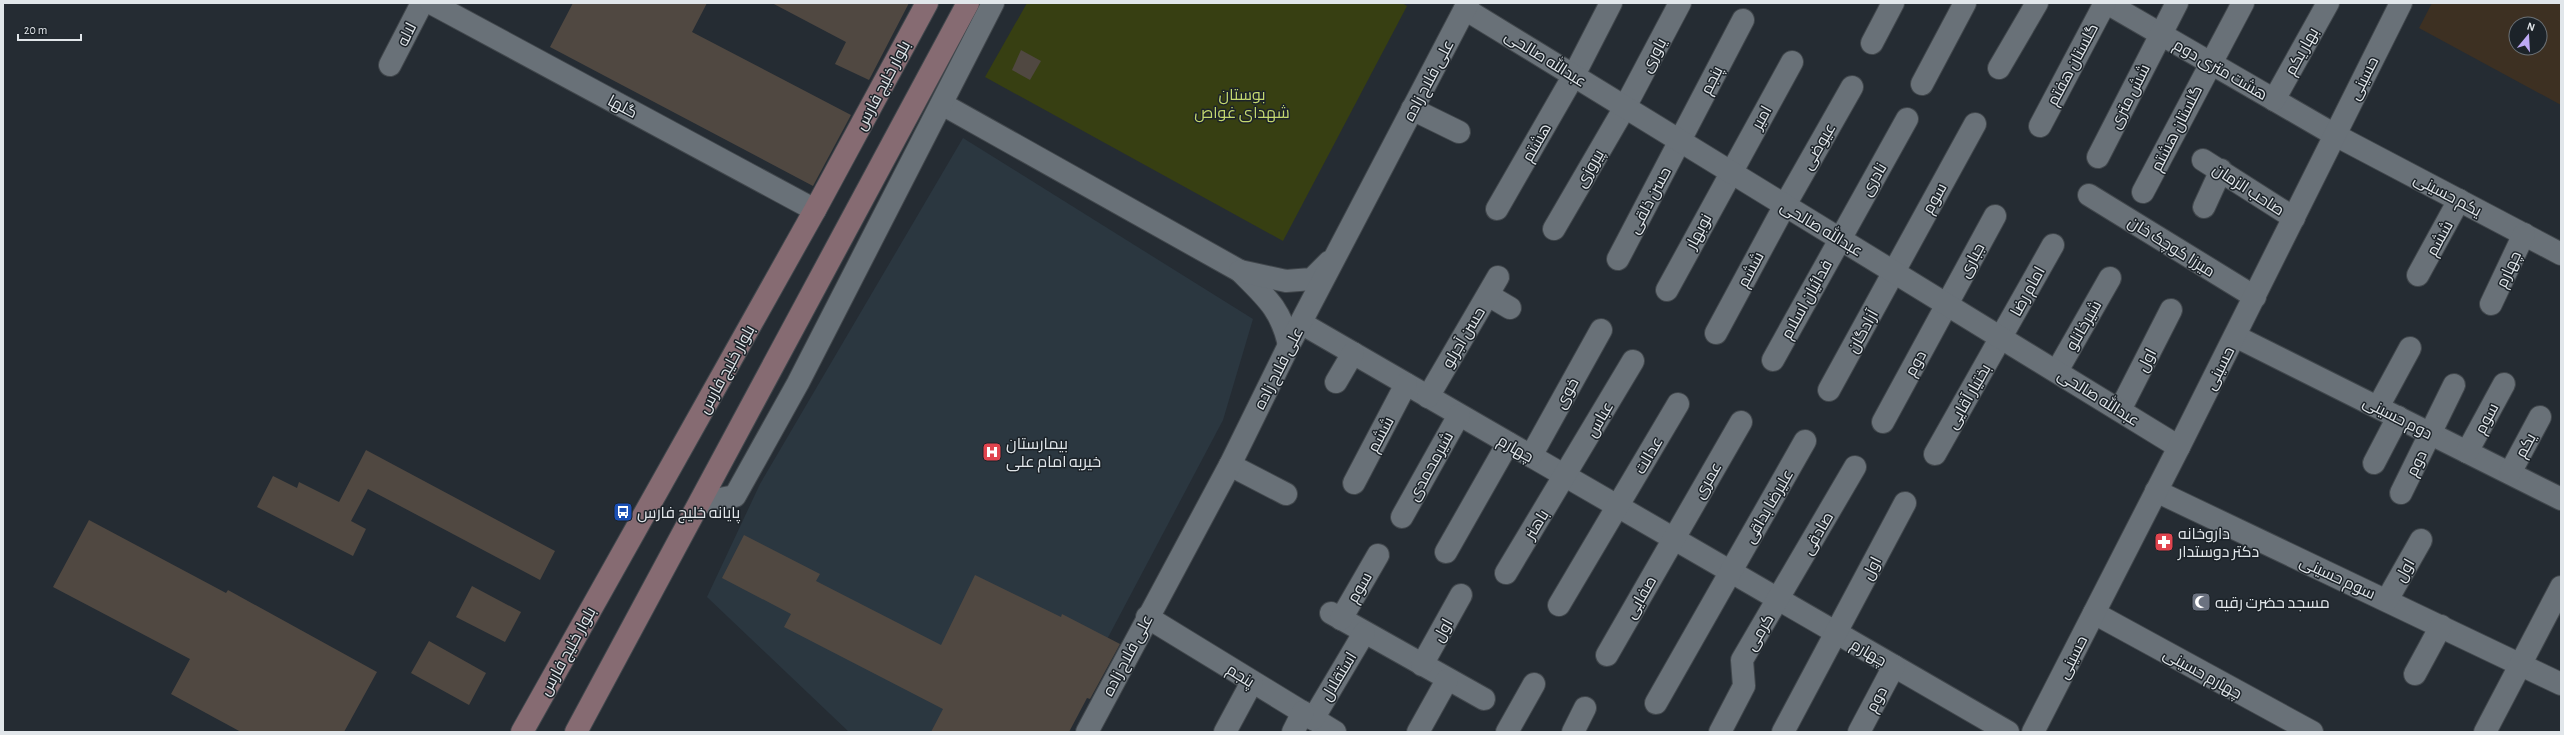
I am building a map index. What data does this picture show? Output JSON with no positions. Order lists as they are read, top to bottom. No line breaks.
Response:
{"streets":{"main road":["بلوار خلیج فارس"],"street":["لاله","بهار یکم","یاوری","عبدالله صالحی","گلستان هفتم","هشت متری دوم","حسینی","علی فلاح زاده","پنجم","شش متری","گلها","امیر","گلستان هشتم","هشتم","عیوضی","پیروزی","نادری","صاحب الزمان","یکم حسینی","سوم","حسن ذلقی","نوبهار","ششم","میرزا کوچک خان","جباری","چهارم","امام رضا","فدائیان اسلام","شیرخانلو","آزادگان","حسن آجرلو","اول","دوم","خوی","بختیار آقایی","دوم حسینی","عباس","یکم","عدالت","شیرمحمدی","عمری","علیرضا بداقی","باهنر","صادقی","سوم حسینی","صفایی","کرمی","چهارم حسینی","استقلال"]},"crossings":[["بهار یکم","هشت متری دوم"],["یاوری","عبدالله صالحی"],["یاوری","پیروزی"],["عبدالله صالحی","حسینی"],["عبدالله صالحی","علی فلاح زاده"],["عبدالله صالحی","پنجم"],["عبدالله صالحی","امیر"],["عبدالله صالحی","هشتم"],["عبدالله صالحی","عیوضی"],["عبدالله صالحی","پیروزی"],["عبدالله صالحی","نادری"],["عبدالله صالحی","سوم"],["عبدالله صالحی","حسن ذلقی"],["عبدالله صالحی","نوبهار"],["عبدالله صالحی","ششم"],["عبدالله صالحی","جباری"],["عبدالله صالحی","امام رضا"],["عبدالله صالحی","فدائیان اسلام"],["عبدالله صالحی","شیرخانلو"],["عبدالله صالحی","آزادگان"],["عبدالله صالحی","اول"],["عبدالله صالحی","دوم"],["عبدالله صالحی","بختیار آقایی"],["گلستان هفتم","هشت متری دوم"],["هشت متری دوم","حسینی"],["هشت متری دوم","شش متری"],["هشت متری دوم","گلستان هشتم"],["هشت متری دوم","یکم حسینی"],["حسینی","صاحب الزمان"],["حسینی","یکم حسینی"],["حسینی","میرزا کوچک خان"],["حسینی","دوم حسینی"],["حسینی","سوم حسینی"],["حسینی","چهارم حسینی"],["علی فلاح زاده","پنجم"],["علی فلاح زاده","چهارم"],["پنجم","حسن ذلقی"],["پنجم","استقلال"],["بلوار خلیج فارس","گلها"],["امیر","نوبهار"],["عیوضی","ششم"],["نادری","فدائیان اسلام"],["یکم حسینی","ششم"],["یکم حسینی","چهارم"],["سوم","آزادگان"],["سوم","دوم حسینی"],["سوم","استقلال"],["ششم","چهارم"],["جباری","دوم"],["چهارم","حسن آجرلو"],["چهارم","اول"],["چهارم","دوم"],["چهارم","خوی"],["چهارم","عباس"],["چهارم","عدالت"],["چهارم","شیرمحمدی"],["چهارم","عمری"],["چهارم","علیرضا بداقی"],["چهارم","باهنر"],["چهارم","صادقی"],["چهارم","صفایی"],["چهارم","کرمی"],["امام رضا","بختیار آقایی"],["اول","سوم حسینی"],["اول","استقلال"],["دوم","دوم حسینی"],["دوم حسینی","یکم"],["عباس","باهنر"],["عمری","صفایی"],["صادقی","کرمی"]],"parks":["بوستان شهدای غواص"],"places":{"hospital":["بیمارستان خیریه امام علی"],"bus stop":["پایانه خلیج فارس"],"pharmacy":["داروخانه دکتر دوستدار"],"mosque":["مسجد حضرت رقیه"]},"scale_bar":"20 m","north":"top"}
